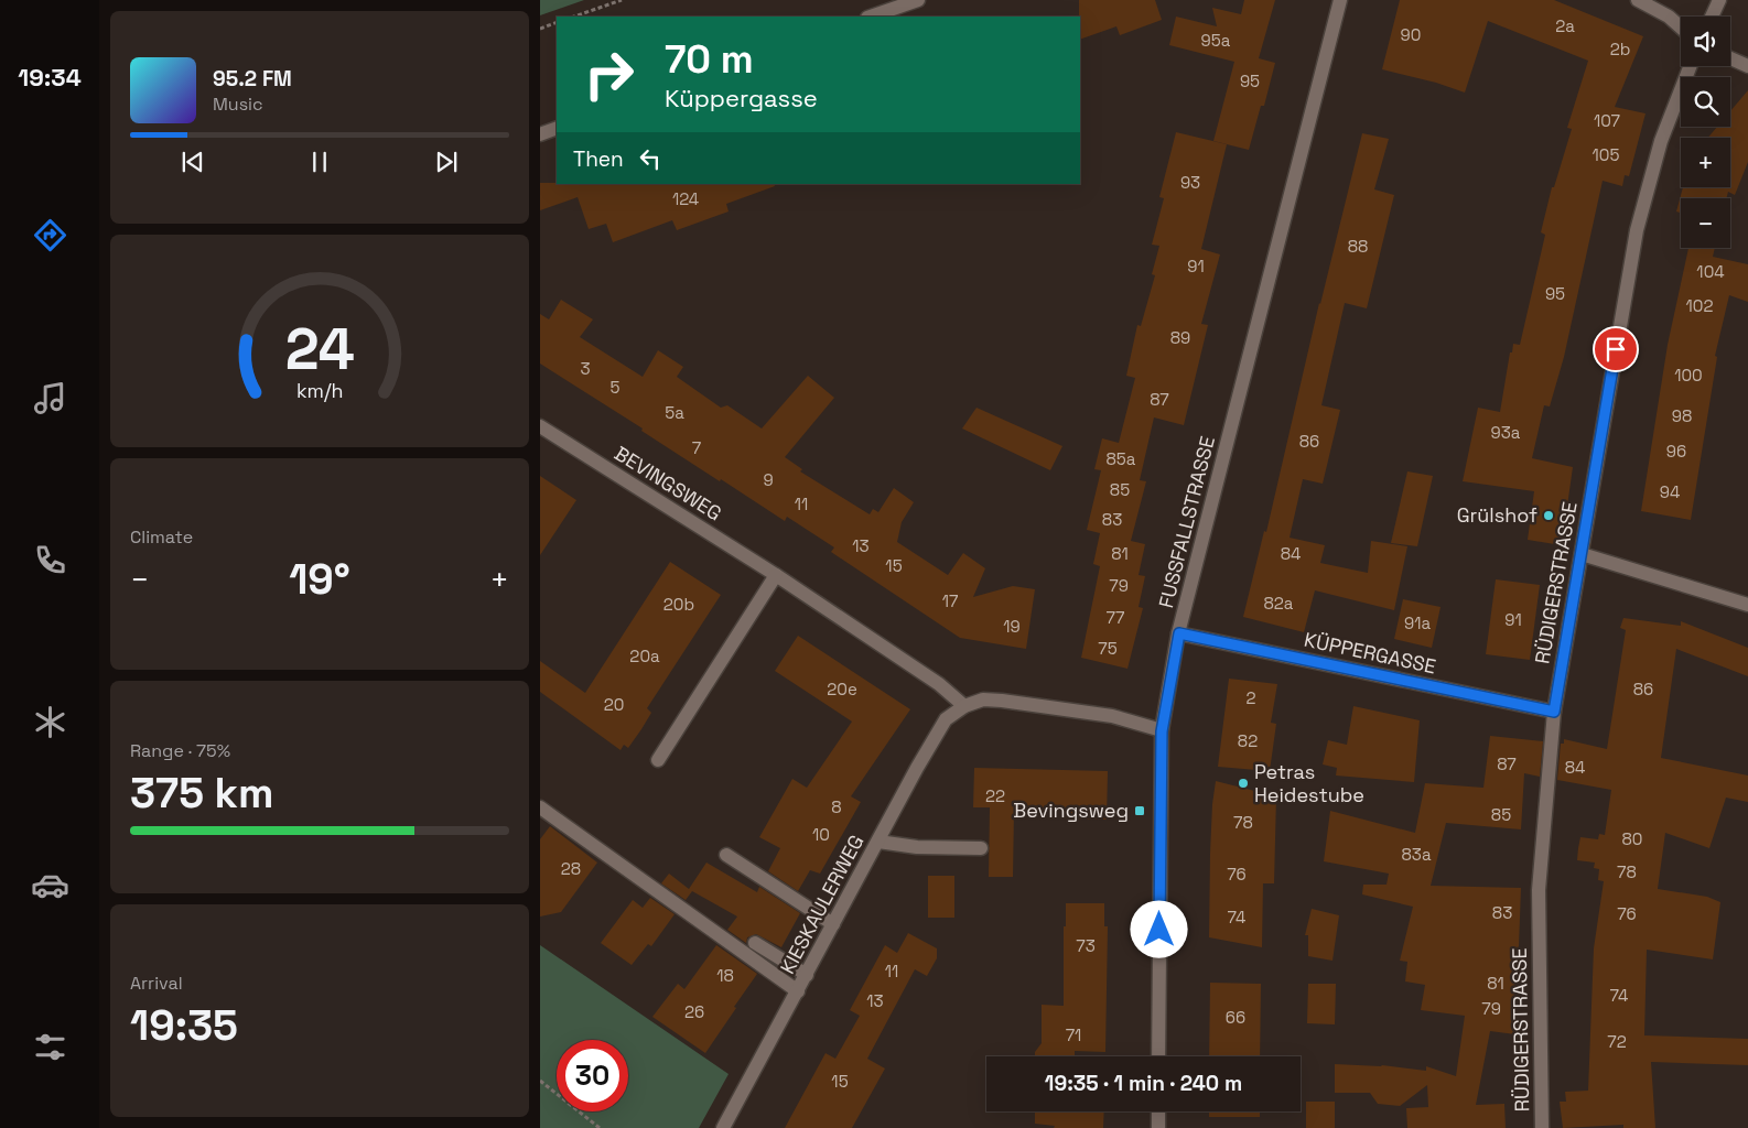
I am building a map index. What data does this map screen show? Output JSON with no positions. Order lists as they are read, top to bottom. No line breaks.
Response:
{"streets":{"street":["BEVINGSWEG","FUSSFALLSTRASSE","RÜDIGERSTRASSE","KÜPPERGASSE","KIESKAULERWEG"]},"crossings":[["BEVINGSWEG","KIESKAULERWEG"],["FUSSFALLSTRASSE","KÜPPERGASSE"],["RÜDIGERSTRASSE","KÜPPERGASSE"]],"places":{"other":["Grülshof","Petras Heidestube"],"transit":["Bevingsweg"]},"house_numbers":["2a","90","95a","2b","95","107","105","93","124","88","91","104","95","102","89","3","100","5","87","5a","98","93a","86","7","96","85a","9","85","94","11","83","13","81","84","15","79","17","82a","20b","77","91","91a","19","75","20a","20e","86","2","20","82","87","84","22","8","85","78","10","80","83a","28","78","76","83","76","74","73","11","18","81","74","13","79","26","66","71","72","15"],"page":{"tabs":"19:34","map_buttons":["+","−"],"turn":["70 m","Küppergasse"],"song":["95.2 FM","Music"],"then":"Then","tile":["Climate",["Range · 75%","375 km"],["Arrival","19:35"]],"heat":["−","19°","+"],"limit":"30","trip":"19:35 · 1 min · 240 m","gauge":["24","km/h"]}}
